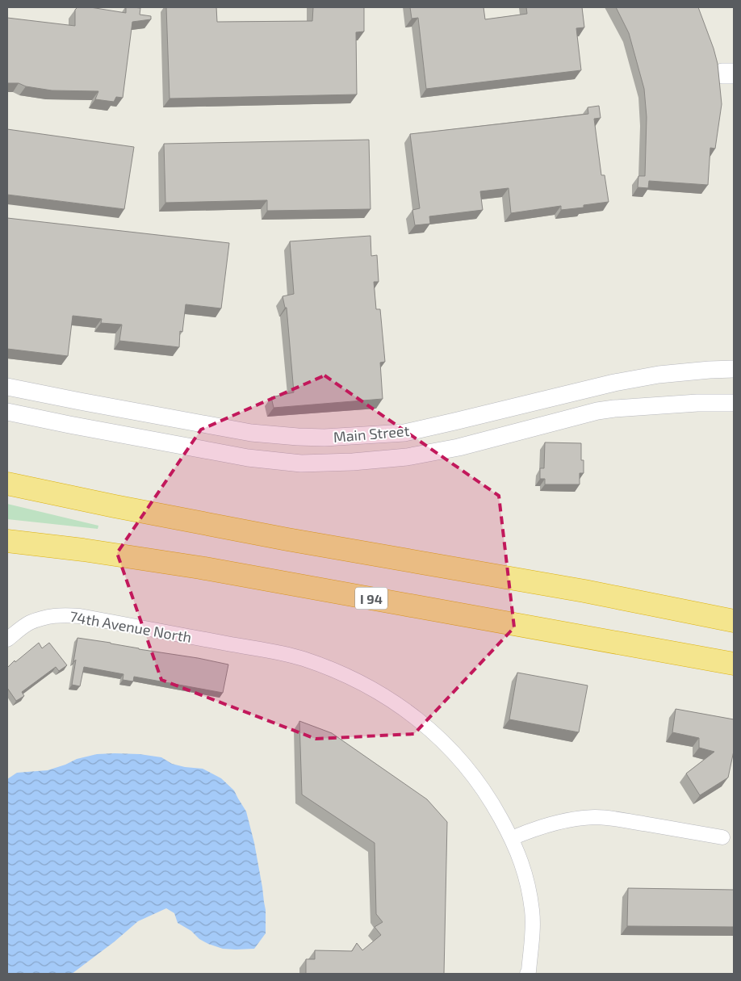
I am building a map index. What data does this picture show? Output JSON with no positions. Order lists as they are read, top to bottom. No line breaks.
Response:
{"streets":{"highway":["I 94"],"street":["Main Street","74th Avenue North"]}}
